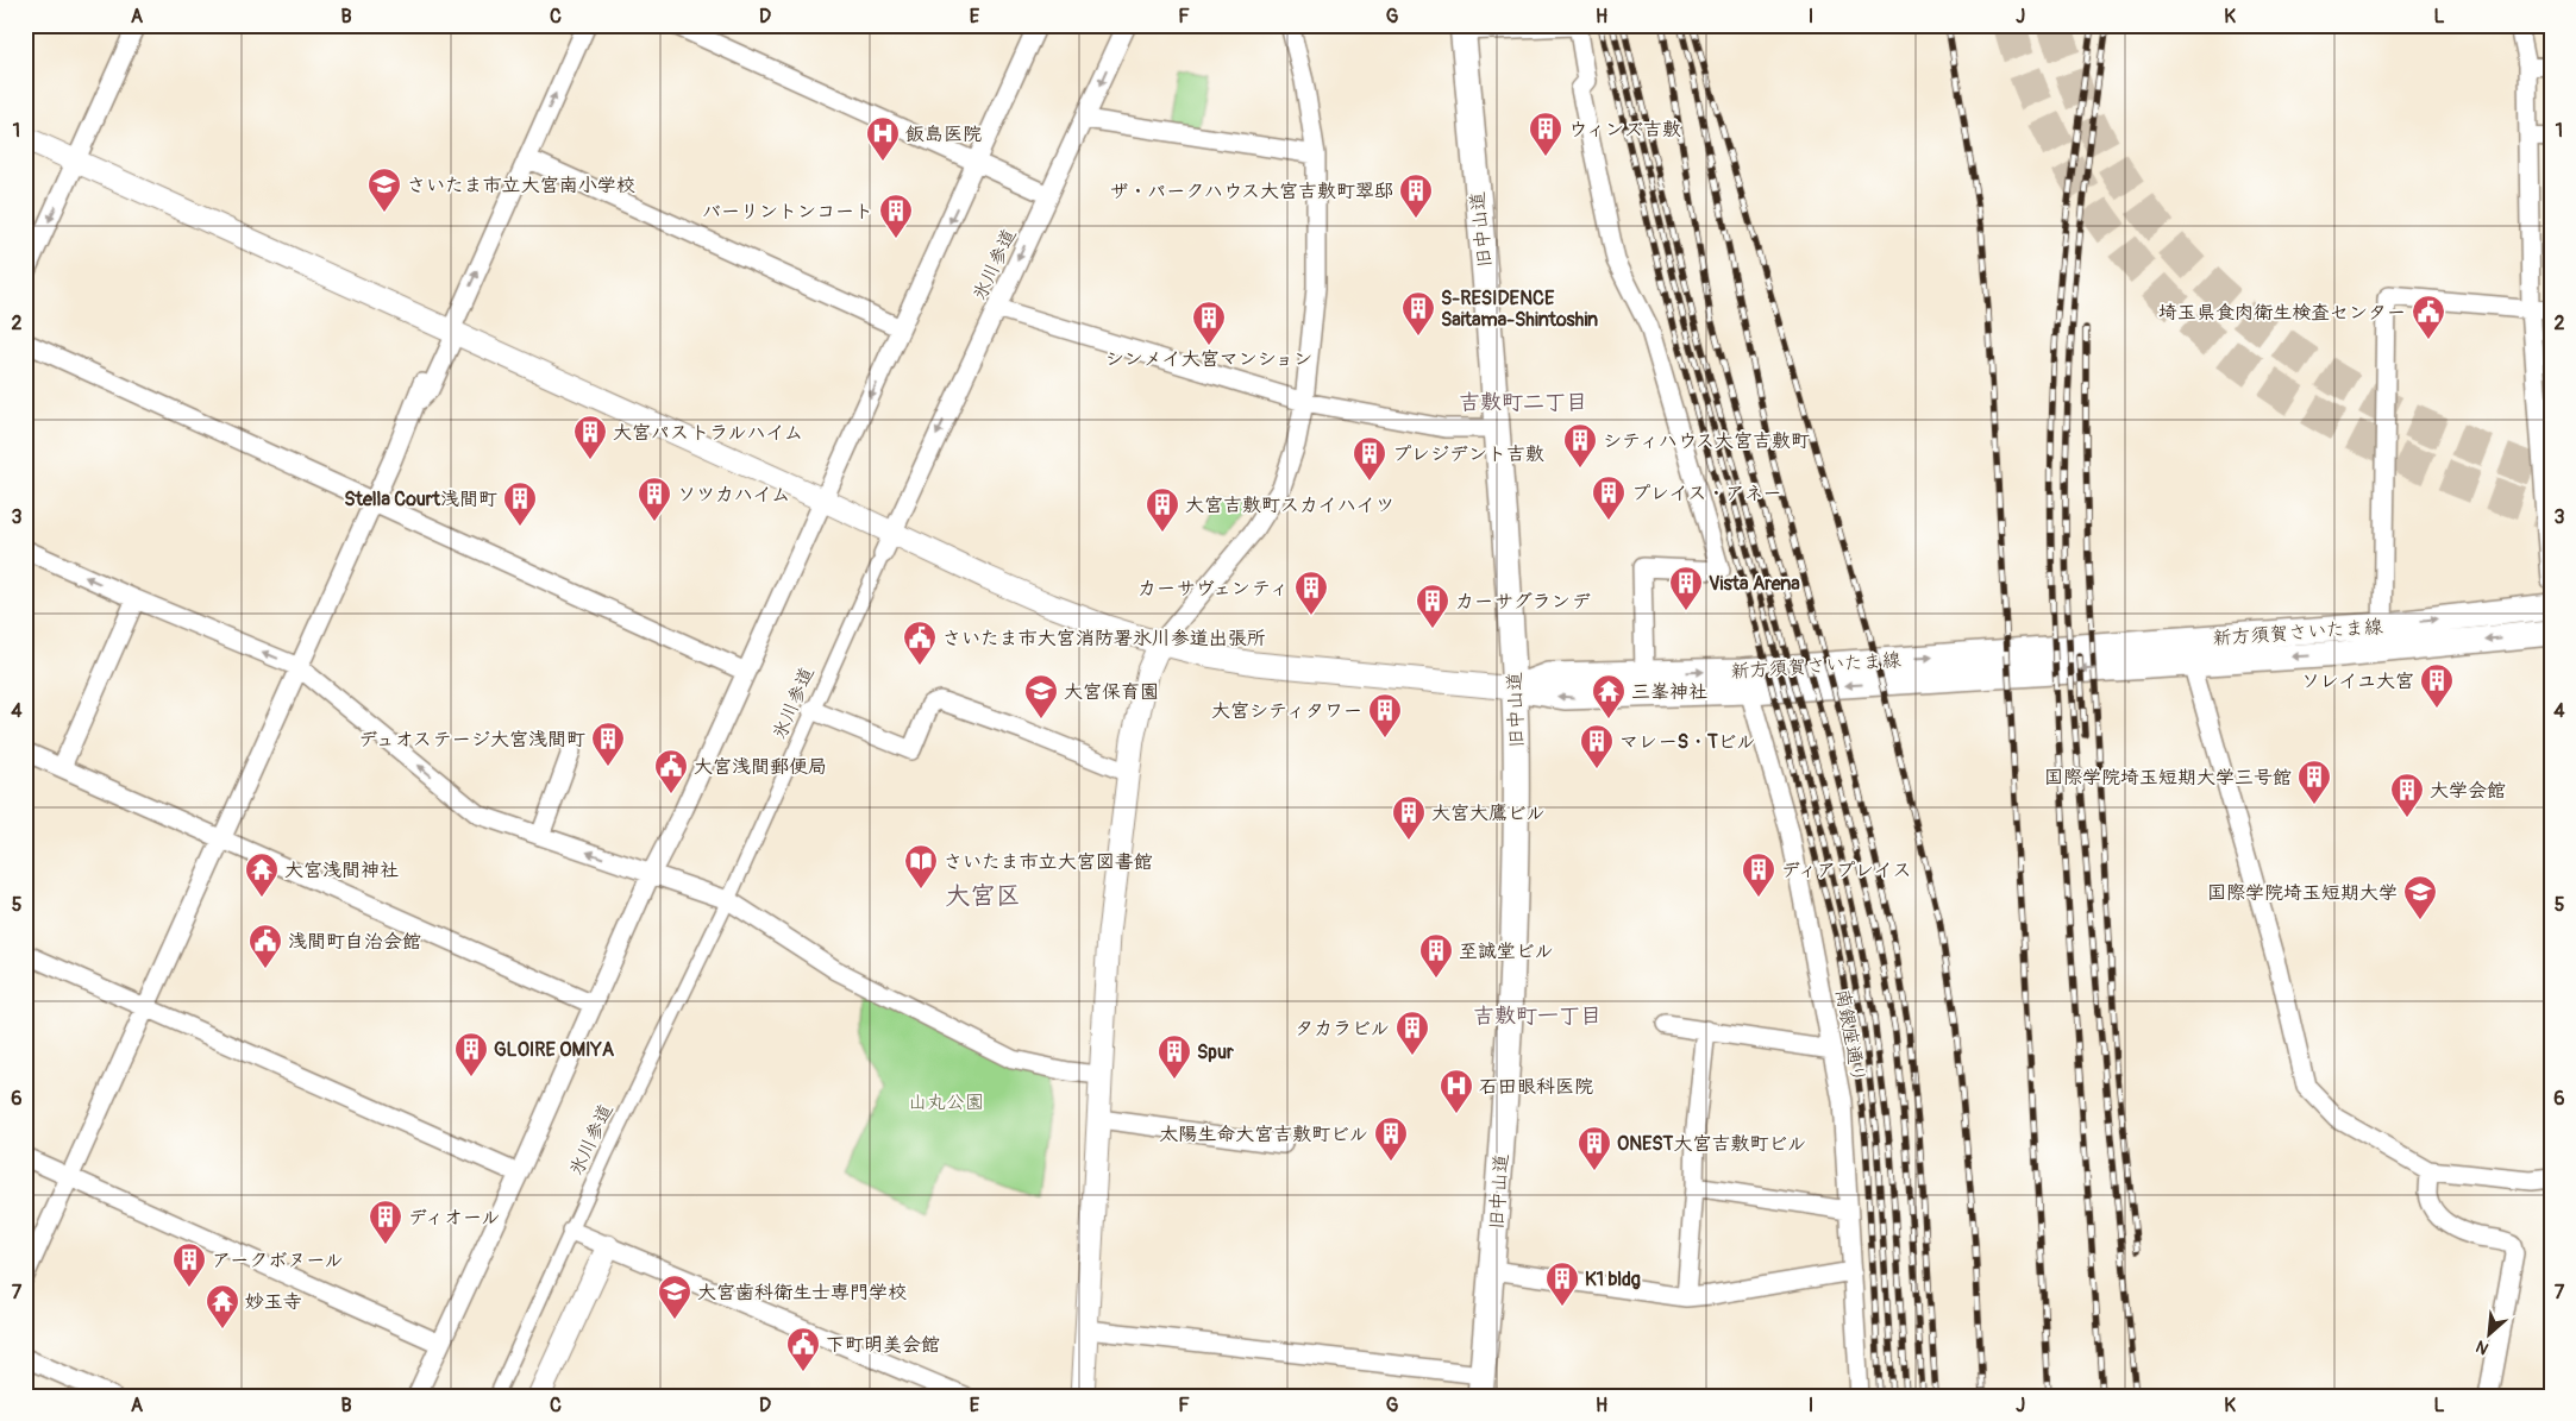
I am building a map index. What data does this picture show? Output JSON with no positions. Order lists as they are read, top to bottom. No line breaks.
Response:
{"streets":{"main road":["旧中山道","新方須賀さいたま線"],"street":["氷川参道","南銀座通り"]},"crossings":[["旧中山道","新方須賀さいたま線"],["新方須賀さいたま線","南銀座通り"]],"districts":["吉敷町二丁目","大宮区","吉敷町一丁目"],"parks":["山丸公園"],"places":{"building":["ウィンズ吉敷","ザ・パークハウス大宮吉敷町翠邸","バーリントンコート","S-RESIDENCE Saitama-Shintoshin","シンメイ大宮マンション","大宮パストラルハイム","シティハウス大宮吉敷町","プレジデント吉敷","プレイス・アネー","ソツカハイム","Stella Court浅間町","大宮吉敷町スカイハイツ","Vista Arena","カーサヴェンティ","カーサグランデ","ソレイユ大宮","大宮シティタワー","デュオステージ大宮浅間町","マレーS・Tビル","国際学院埼玉短期大学三号館","大学会館","大宮大鷹ビル","ディアプレイス","至誠堂ビル","タカラビル","GLOIRE OMIYA","Spur","太陽生命大宮吉敷町ビル","ONEST大宮吉敷町ビル","ディオール","アークボヌール","K1 bldg"],"hospital":["飯島医院","石田眼科医院"],"school or university":["さいたま市立大宮南小学校","大宮保育園","国際学院埼玉短期大学","大宮歯科衛生士専門学校"],"public building":["埼玉県食肉衛生検査センター","さいたま市大宮消防署氷川参道出張所","大宮浅間郵便局","浅間町自治会館","下町明美会館"],"temple":["三峯神社","大宮浅間神社","妙玉寺"],"library":["さいたま市立大宮図書館"]},"north":"bottom left","grid":{"columns":["A","B","C","D","E","F","G","H","I","J","K","L"],"rows":["1","2","3","4","5","6","7"]}}
